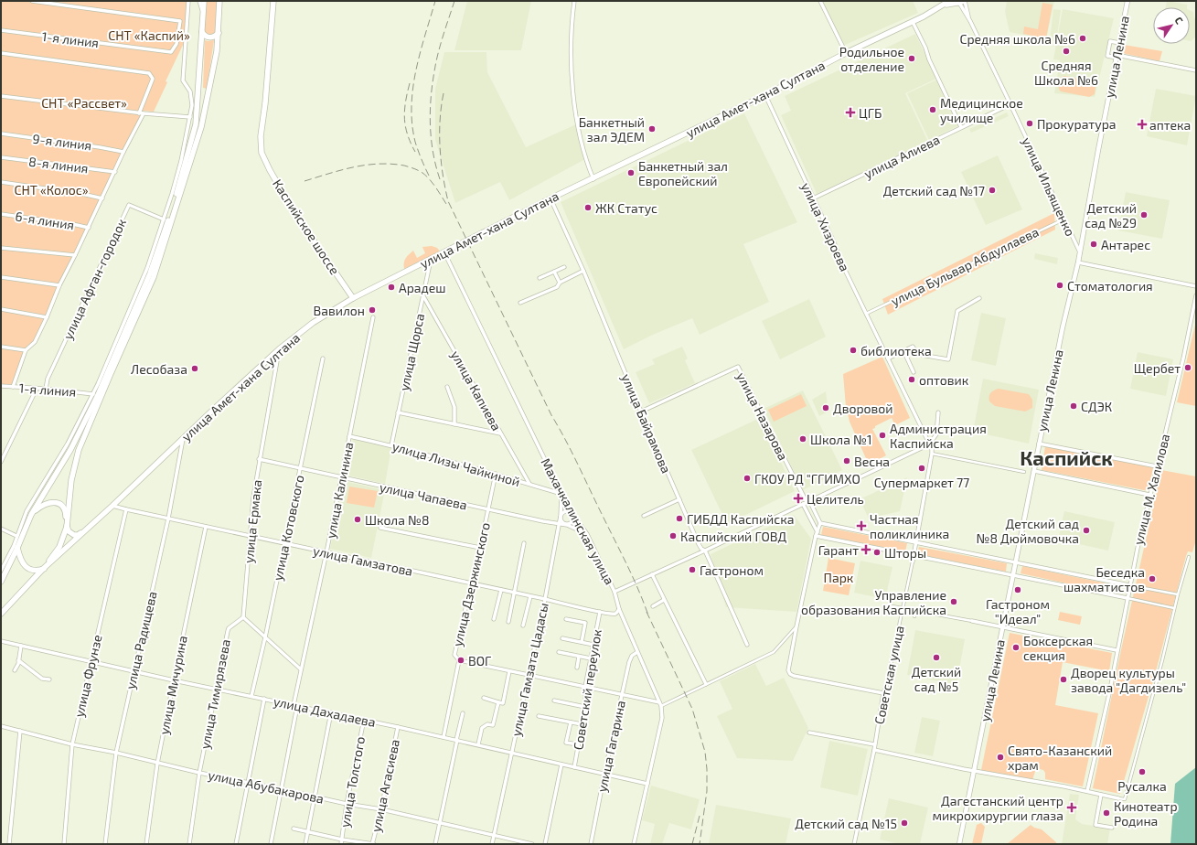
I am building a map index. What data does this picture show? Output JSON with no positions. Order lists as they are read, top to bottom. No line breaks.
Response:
{"streets":{"main road":["улица Амет-хана Султана","Каспийское шоссе"],"street":["1-я линия","улица Ленина","9-я линия","улица Алиева","8-я линия","улица Ильященко","6-я линия","улица Хизроева","улица Бульвар Абдуллаева","улица Афган-городок","улица Щорса","улица Капиева","улица Назарова","улица Байрамова","улица Лизы Чайкиной","улица М. Халилова","улица Калинина","улица Чапаева","улица Ермака","Махачкалинская улица","улица Котовского","улица Гамзатова","улица Дзержинского","улица Радищева","улица Гамзата Цадасы","Советская улица","улица Фрунзе","улица Мичурина","Советский переулок","улица Тимирязева","улица Дахадаева","улица Гагарина","улица Толстого","улица Агасиева","улица Абубакарова"]},"crossings":[["1-я линия","улица Афган-городок"],["улица Ленина","улица Ильященко"],["улица Амет-хана Султана","Каспийское шоссе"],["улица Амет-хана Султана","улица Хизроева"],["улица Амет-хана Султана","улица Щорса"],["улица Амет-хана Султана","улица Байрамова"],["улица Амет-хана Султана","улица Ермака"],["улица Амет-хана Султана","Махачкалинская улица"],["улица Амет-хана Султана","улица Гамзатова"],["улица Амет-хана Султана","улица Радищева"],["улица Алиева","улица Ильященко"],["улица Алиева","улица Хизроева"],["улица Ильященко","улица Бульвар Абдуллаева"],["улица Хизроева","улица Бульвар Абдуллаева"],["улица Хизроева","Советская улица"],["улица Щорса","улица Капиева"],["улица Щорса","улица Лизы Чайкиной"],["улица Капиева","улица Лизы Чайкиной"],["улица Назарова","улица Байрамова"],["улица Лизы Чайкиной","улица Калинина"],["улица Лизы Чайкиной","Махачкалинская улица"],["улица Лизы Чайкиной","улица Дзержинского"],["улица Лизы Чайкиной","улица Гамзата Цадасы"],["улица Калинина","улица Чапаева"],["улица Калинина","улица Гамзатова"],["улица Калинина","улица Дахадаева"],["улица Калинина","улица Абубакарова"],["улица Чапаева","улица Ермака"],["улица Чапаева","Махачкалинская улица"],["улица Чапаева","улица Котовского"],["улица Чапаева","улица Дзержинского"],["улица Чапаева","улица Гамзата Цадасы"],["улица Ермака","улица Гамзатова"],["улица Ермака","улица Тимирязева"],["Махачкалинская улица","улица Гамзатова"],["Махачкалинская улица","улица Гамзата Цадасы"],["Махачкалинская улица","улица Дахадаева"],["Махачкалинская улица","улица Гагарина"],["улица Котовского","улица Гамзатова"],["улица Котовского","улица Дахадаева"],["улица Гамзатова","улица Дзержинского"],["улица Гамзатова","улица Радищева"],["улица Гамзатова","улица Гамзата Цадасы"],["улица Гамзатова","улица Фрунзе"],["улица Гамзатова","улица Мичурина"],["улица Гамзатова","Советский переулок"],["улица Дзержинского","улица Дахадаева"],["улица Радищева","улица Дахадаева"],["улица Радищева","улица Абубакарова"],["улица Гамзата Цадасы","улица Дахадаева"],["улица Гамзата Цадасы","улица Абубакарова"],["улица Фрунзе","улица Дахадаева"],["улица Фрунзе","улица Абубакарова"],["улица Мичурина","улица Дахадаева"],["улица Мичурина","улица Абубакарова"],["Советский переулок","улица Дахадаева"],["улица Тимирязева","улица Дахадаева"],["улица Тимирязева","улица Абубакарова"],["улица Дахадаева","улица Гагарина"],["улица Дахадаева","улица Толстого"],["улица Дахадаева","улица Агасиева"],["улица Толстого","улица Абубакарова"],["улица Агасиева","улица Абубакарова"]],"districts":["Каспийск"],"parks":["СНТ «Каспий»","СНТ «Рассвет»","СНТ «Колос»","Парк"],"places":{"other":["Средняя школа №6","Средняя Школа №6","Родильное отделение","Медицинское училище","Прокуратура","Банкетный зал ЭДЕМ","Банкетный зал Европейский","Детский сад №17","ЖК Статус","Детский сад №29","Антарес","Стоматология","Арадеш","Вавилон","библиотека","Щербет","Лесобаза","оптовик","СДЭК","Дворовой","Администрация Каспийска","Школа №1","Весна","Супермаркет 77","ГКОУ РД \"ГГИМХО","ГИБДД Каспийска","Школа №8","Детский сад №8 Дюймовочка","Каспийский ГОВД","Шторы","Гастроном","Беседка шахматистов","Гастроном \"Идеал\"","Управление образования Каспийска","Боксерская секция","Детский сад №5","ВОГ","Дворец культуры завода \"Дагдизель\"","Свято-Казанский храм","Русалка","Кинотеатр Родина","Детский сад №15"],"health":["ЦГБ","аптека","Целитель","Частная поликлиника","Гарант","Дагестанский центр микрохирургии глаза"]},"north":"top right"}
